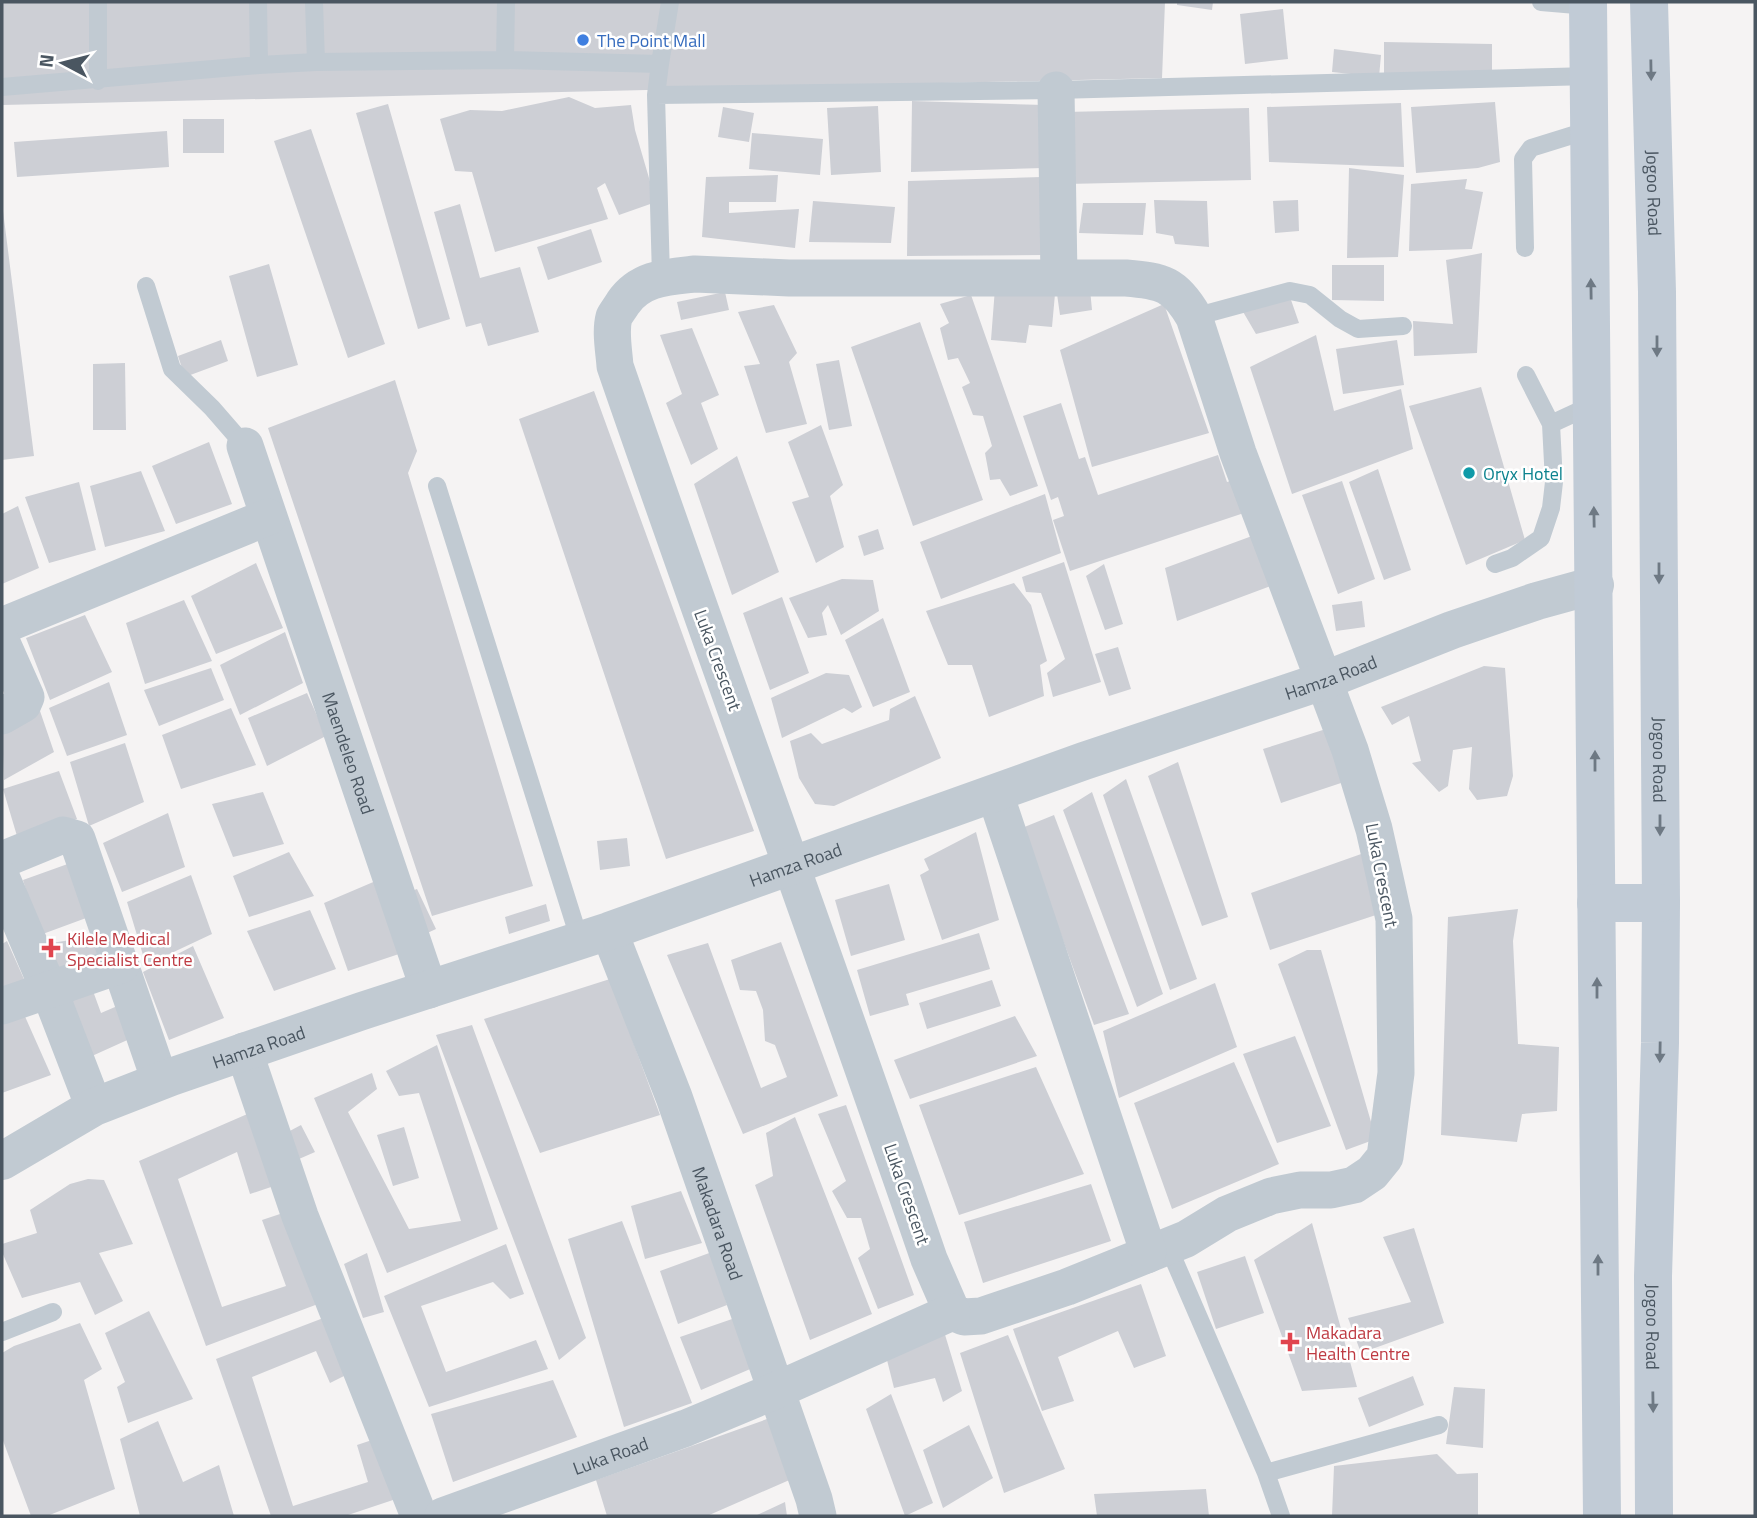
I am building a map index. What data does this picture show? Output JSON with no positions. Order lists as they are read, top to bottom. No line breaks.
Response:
{"streets":{"main road":["Jogoo Road"],"street":["Luka Crescent","Hamza Road","Maendeleo Road","Makadara Road","Luka Road"]},"crossings":[["Luka Crescent","Hamza Road"],["Luka Crescent","Luka Road"],["Hamza Road","Maendeleo Road"],["Hamza Road","Makadara Road"],["Makadara Road","Luka Road"]],"places":{"other":["The Point Mall","Oryx Hotel"],"health":["Kilele Medical Specialist Centre","Makadara Health Centre"]},"north":"left"}
